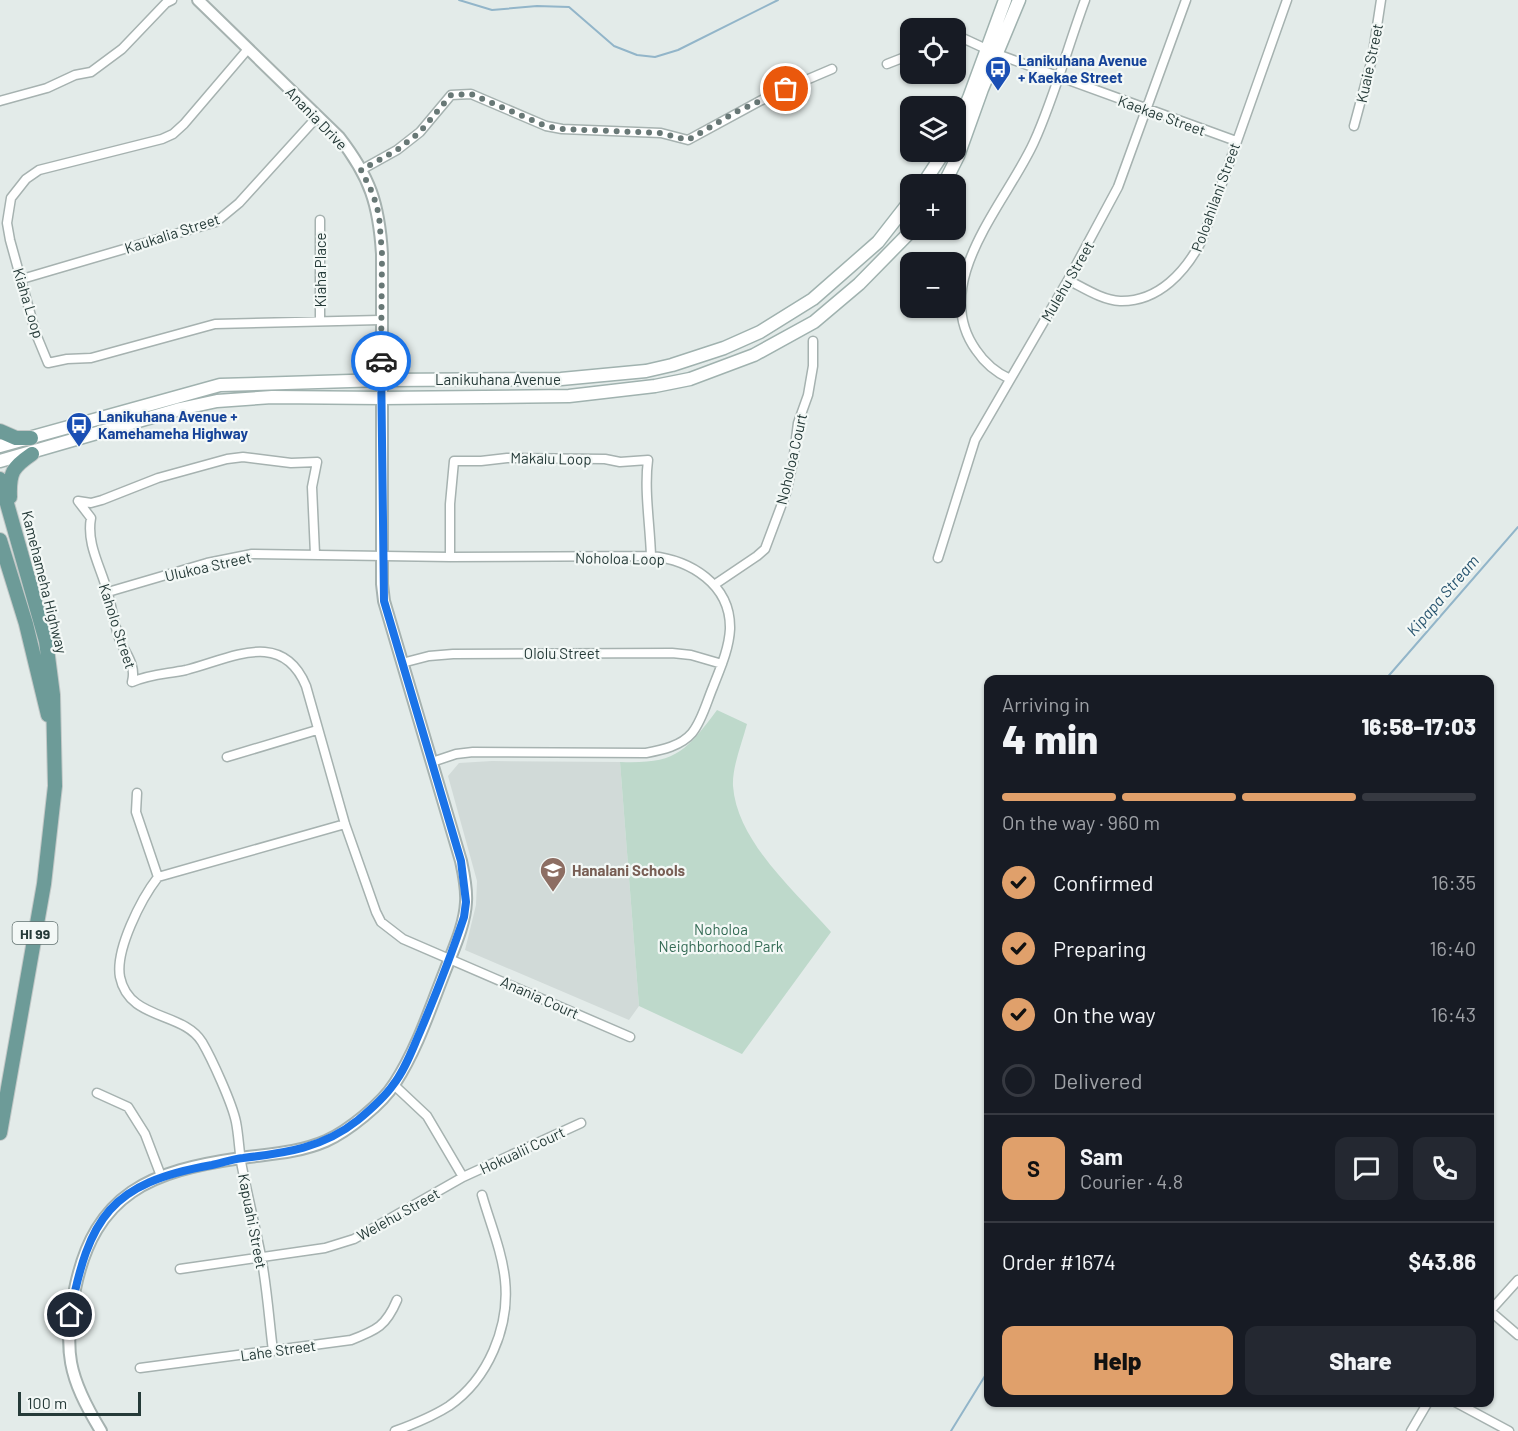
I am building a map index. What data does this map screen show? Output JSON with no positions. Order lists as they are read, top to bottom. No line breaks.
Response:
{"streets":{"main road":["Lanikuhana Avenue","Kamehameha Highway","HI 99"],"street":["Kuaie Street","Kaekae Street","Anania Drive","Poloahilani Street","Kaukalia Street","Kiaha Place","Mulehu Street","Kiaha Loop","Makalu Loop","Noholoa Court","Noholoa Loop","Ulukoa Street","Kaholo Street","Ololu Street","Anania Court","Hokualii Court","Welehu Street","Kapuahi Street","Lahe Street"]},"crossings":[["Kaekae Street","Poloahilani Street"],["Kaekae Street","Mulehu Street"],["Anania Drive","Kaukalia Street"],["Anania Drive","Kiaha Loop"],["Anania Drive","Lanikuhana Avenue"],["Anania Drive","Noholoa Loop"],["Anania Drive","Ulukoa Street"],["Anania Drive","Kaholo Street"],["Anania Drive","Ololu Street"],["Anania Drive","Anania Court"],["Anania Drive","Kapuahi Street"],["Poloahilani Street","Mulehu Street"],["Kaukalia Street","Kiaha Loop"],["Kiaha Place","Kiaha Loop"],["Makalu Loop","Noholoa Loop"],["Noholoa Court","Noholoa Loop"],["Noholoa Loop","Ulukoa Street"],["Noholoa Loop","Ololu Street"],["Ulukoa Street","Kaholo Street"],["Kaholo Street","Anania Court"],["Hokualii Court","Welehu Street"],["Welehu Street","Kapuahi Street"],["Kapuahi Street","Lahe Street"]],"water":["Kipapa Stream"],"parks":["Noholoa Neighborhood Park"],"places":{"bus stop":["Lanikuhana Avenue + Kaekae Street","Lanikuhana Avenue + Kamehameha Highway"],"school or university":["Hanalani Schools"]},"scale_bar":"100 m","page":{"map_buttons":["+","−"],"heading":["4 min","Arriving in","16:58–17:03"],"panel":["Sam","Courier · 4.8","Order #1674","$43.86"],"bar":"On the way · 960 m","list":[["Confirmed","16:35"],["Preparing","16:40"],["On the way","16:43"],"Delivered"],"round":"S","buttons":["Help","Share"],"scale":"100 m"}}
